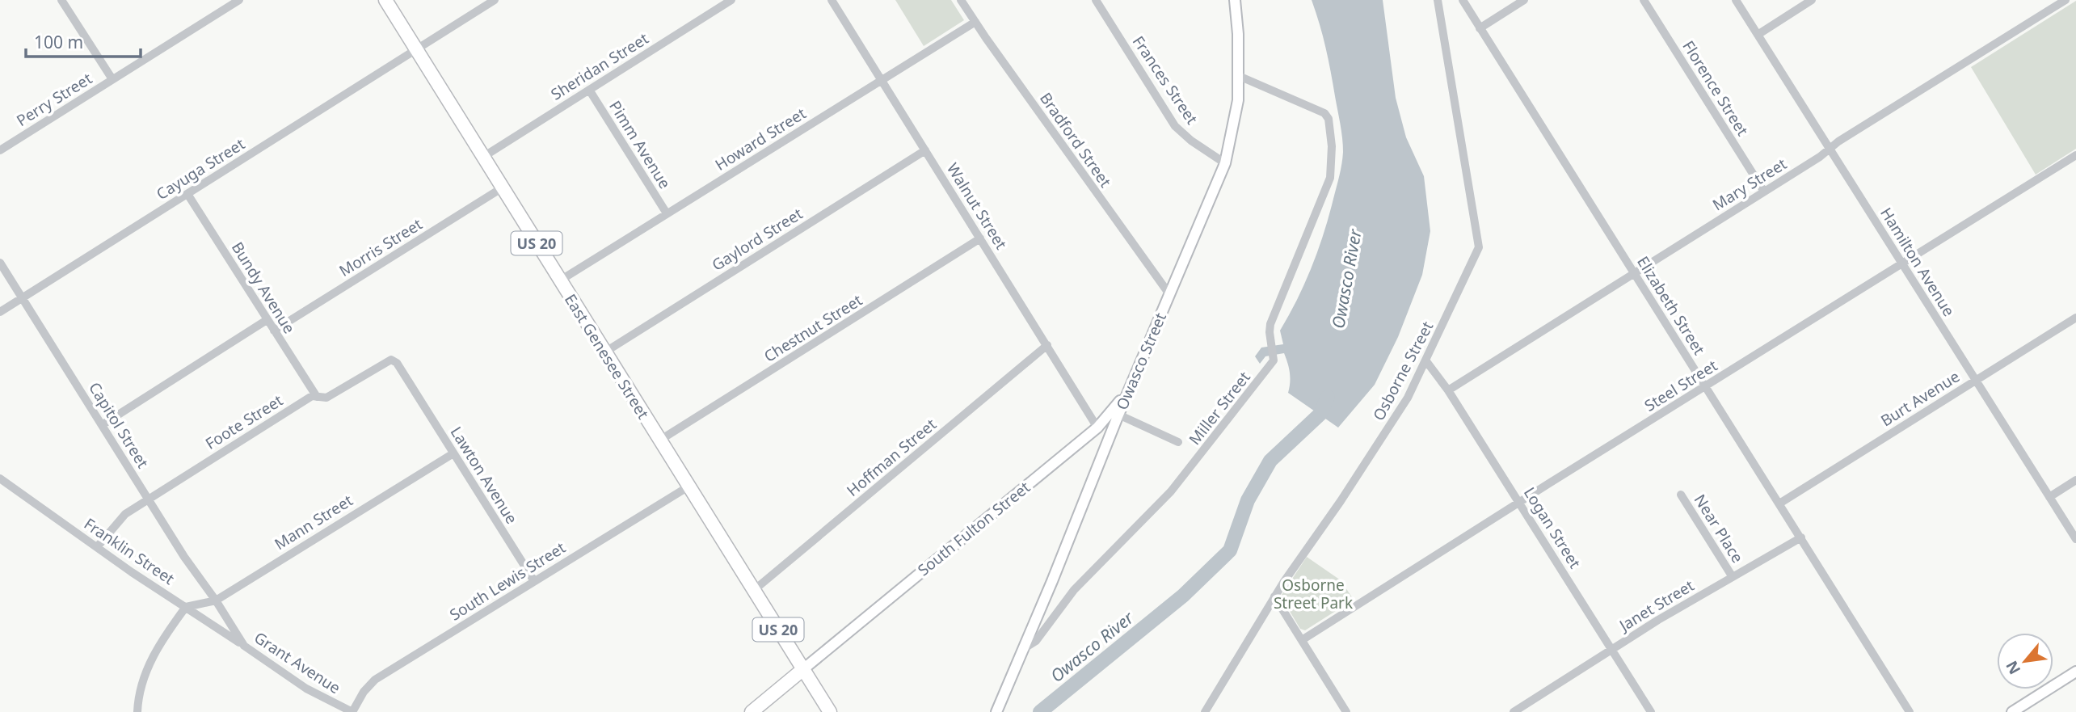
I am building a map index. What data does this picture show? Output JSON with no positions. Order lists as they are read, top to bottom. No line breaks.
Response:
{"streets":{"highway":["US 20","East Genesee Street"],"main road":["Owasco Street","South Fulton Street"],"street":["Sheridan Street","Frances Street","Florence Street","Perry Street","Howard Street","Bradford Street","Pimm Avenue","Cayuga Street","Mary Street","Walnut Street","Gaylord Street","Morris Street","Hamilton Avenue","Bundy Avenue","Elizabeth Street","Chestnut Street","Osborne Street","Steel Street","Burt Avenue","Miller Street","Foote Street","Capitol Street","Hoffman Street","Lawton Avenue","Mann Street","Logan Street","Near Place","Franklin Street","South Lewis Street","Janet Street","Grant Avenue"]},"crossings":[["Sheridan Street","Pimm Avenue"],["Sheridan Street","East Genesee Street"],["Frances Street","Owasco Street"],["Florence Street","Mary Street"],["Howard Street","Bradford Street"],["Howard Street","Pimm Avenue"],["Howard Street","Walnut Street"],["Howard Street","East Genesee Street"],["Bradford Street","Owasco Street"],["Cayuga Street","Bundy Avenue"],["Cayuga Street","East Genesee Street"],["Cayuga Street","Capitol Street"],["Mary Street","Hamilton Avenue"],["Mary Street","Elizabeth Street"],["Mary Street","Logan Street"],["Walnut Street","Gaylord Street"],["Walnut Street","Chestnut Street"],["Walnut Street","Hoffman Street"],["Walnut Street","South Fulton Street"],["Gaylord Street","East Genesee Street"],["Morris Street","Bundy Avenue"],["Morris Street","East Genesee Street"],["Hamilton Avenue","Steel Street"],["Hamilton Avenue","Burt Avenue"],["Bundy Avenue","Foote Street"],["Elizabeth Street","Steel Street"],["Elizabeth Street","Burt Avenue"],["Elizabeth Street","Janet Street"],["Chestnut Street","East Genesee Street"],["East Genesee Street","Hoffman Street"],["East Genesee Street","South Fulton Street"],["East Genesee Street","South Lewis Street"],["Owasco Street","Miller Street"],["Owasco Street","South Fulton Street"],["Osborne Street","Logan Street"],["Steel Street","Logan Street"],["Foote Street","Capitol Street"],["Foote Street","Lawton Avenue"],["Foote Street","Franklin Street"],["Capitol Street","Mann Street"],["Capitol Street","Grant Avenue"],["Lawton Avenue","Mann Street"],["Lawton Avenue","South Lewis Street"],["Mann Street","Franklin Street"],["Mann Street","Grant Avenue"],["Logan Street","Janet Street"],["Near Place","Janet Street"],["Franklin Street","Grant Avenue"],["South Lewis Street","Grant Avenue"]],"water":["Owasco River"],"parks":["Osborne Street Park"],"scale_bar":"100 m","north":"bottom left"}
